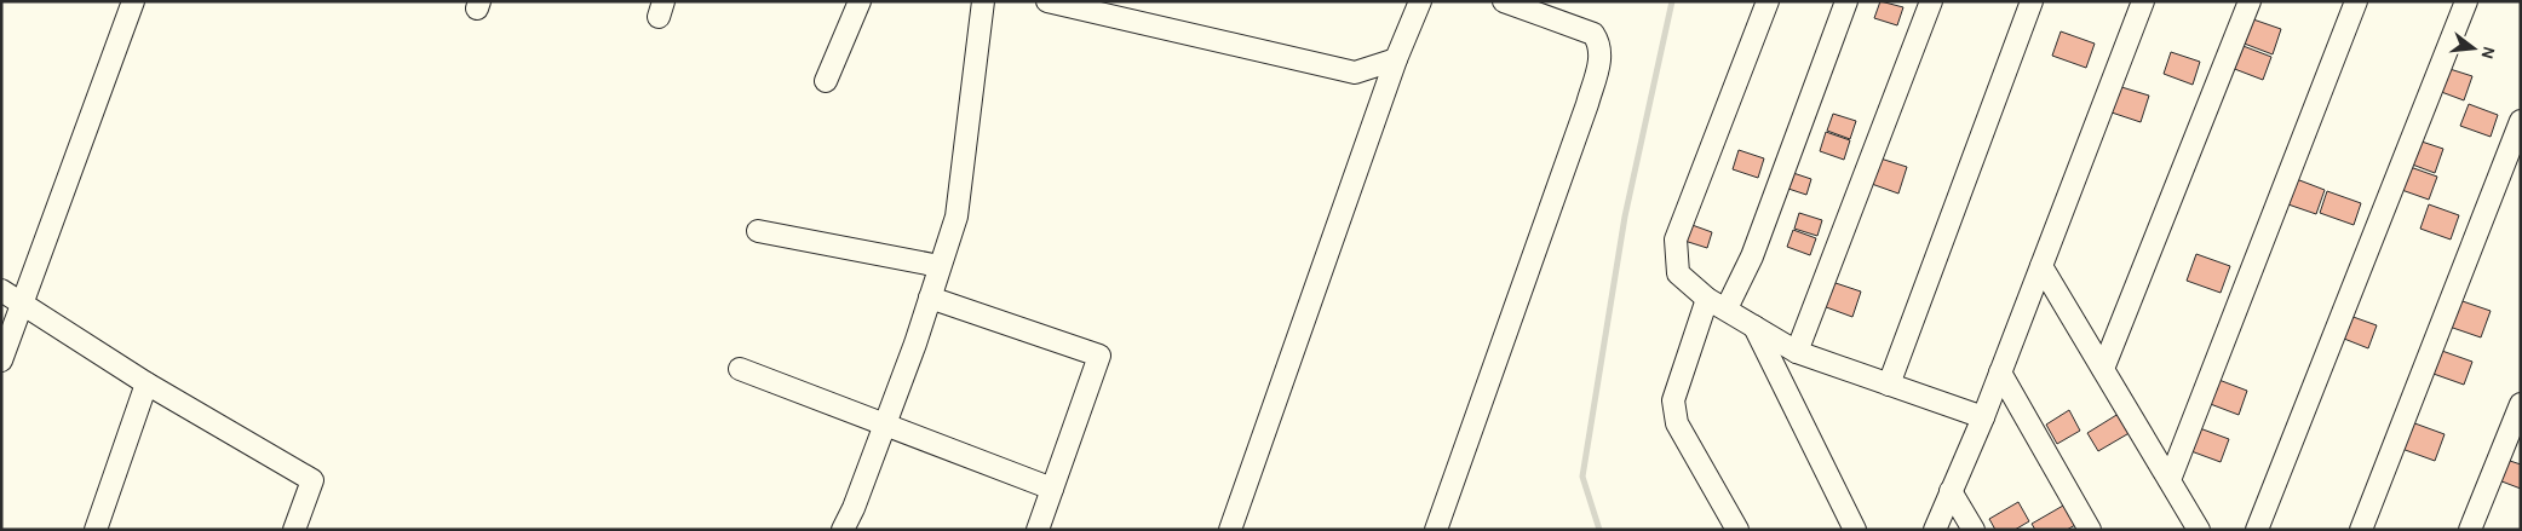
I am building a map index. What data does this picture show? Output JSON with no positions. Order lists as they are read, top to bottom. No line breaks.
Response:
{"north":"right"}
